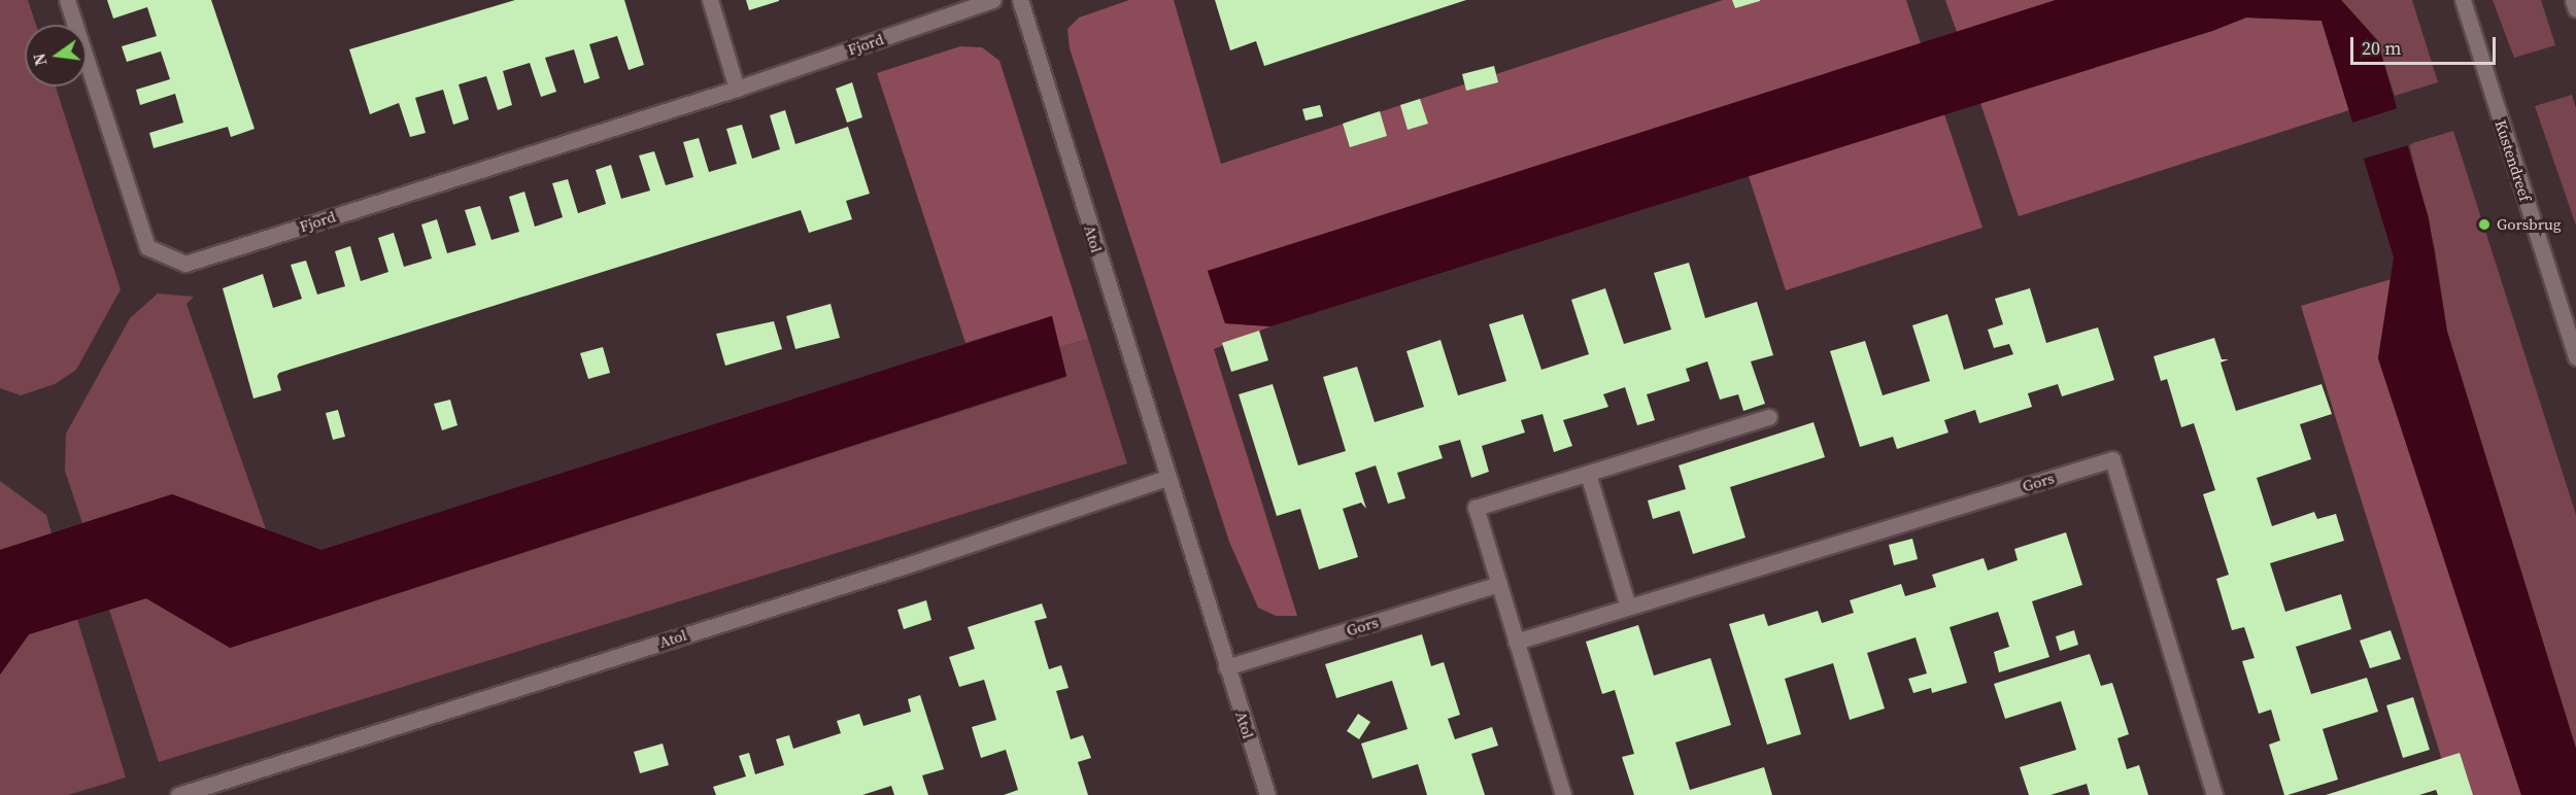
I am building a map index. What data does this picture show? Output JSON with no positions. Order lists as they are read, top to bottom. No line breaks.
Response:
{"streets":{"street":["Fjord","Kustendreef","Atol","Gors"]},"crossings":[["Atol","Gors"]],"places":["Gorsbrug"],"scale_bar":"20 m","north":"left"}
